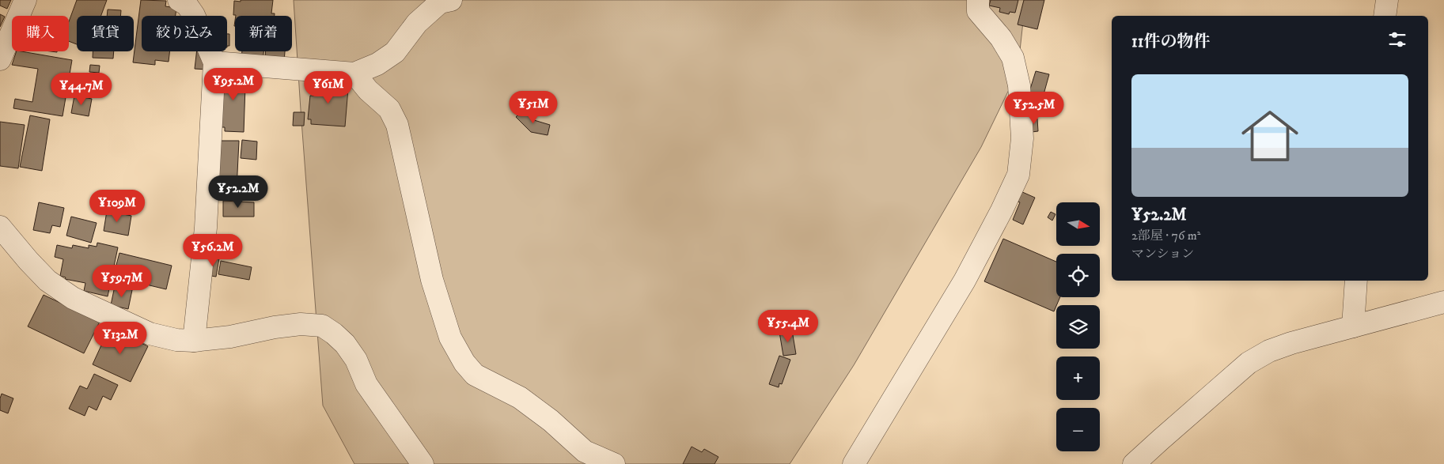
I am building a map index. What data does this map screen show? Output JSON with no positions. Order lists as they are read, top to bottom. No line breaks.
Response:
{"north":"right","page":{"chip":["購入","賃貸","絞り込み","新着"],"heading":"11件の物件","list":[{"name":"¥52.2M","note":"2部屋 · 76 m² · マンション"}],"price":["¥95.2M","¥61M","¥44.7M","¥51M","¥52.5M","¥52.2M","¥109M","¥56.2M","¥59.7M","¥55.4M","¥132M"],"map_buttons":["+","−"]}}
